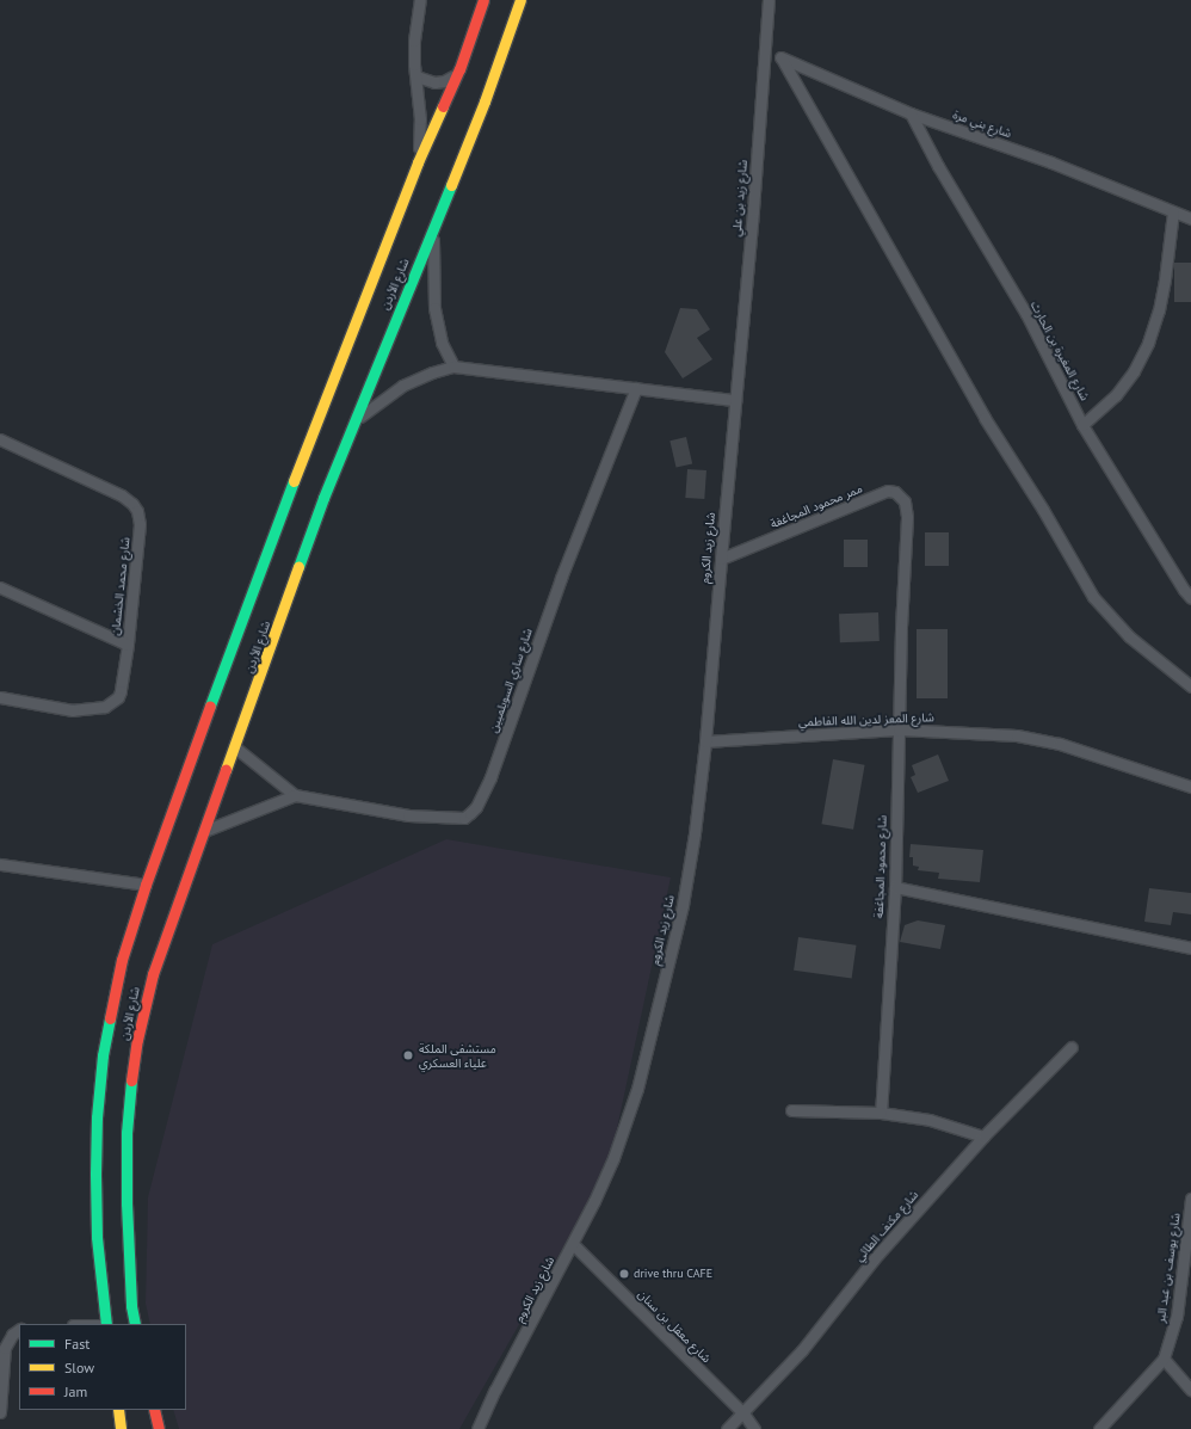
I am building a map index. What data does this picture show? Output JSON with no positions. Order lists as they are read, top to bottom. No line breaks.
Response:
{"streets":{"highway":["شارع الأردن"],"street":["شارع بني مرة","شارع زيد بن علي","شارع المغيرة بن الحارث","ممر محمود المجاغفة","شارع زيد الكروم","شارع محمد الخشمان","شارع ساري السويلميين","شارع المعز لدين الله الفاطمي","شارع محمود المجاغفة","شارع مكنف الطائي","شارع يوسف بن عبد البر","شارع معقل بن سنان"]},"crossings":[["شارع بني مرة","شارع زيد بن علي"],["شارع بني مرة","شارع المغيرة بن الحارث"],["شارع زيد بن علي","شارع زيد الكروم"],["شارع الأردن","شارع ساري السويلميين"],["ممر محمود المجاغفة","شارع زيد الكروم"],["ممر محمود المجاغفة","شارع محمود المجاغفة"],["شارع زيد الكروم","شارع المعز لدين الله الفاطمي"],["شارع زيد الكروم","شارع معقل بن سنان"],["شارع المعز لدين الله الفاطمي","شارع محمود المجاغفة"],["شارع مكنف الطائي","شارع معقل بن سنان"]],"places":["مستشفى الملكة علياء العسكري","drive thru CAFE"],"legend":["Fast","Slow","Jam"]}
